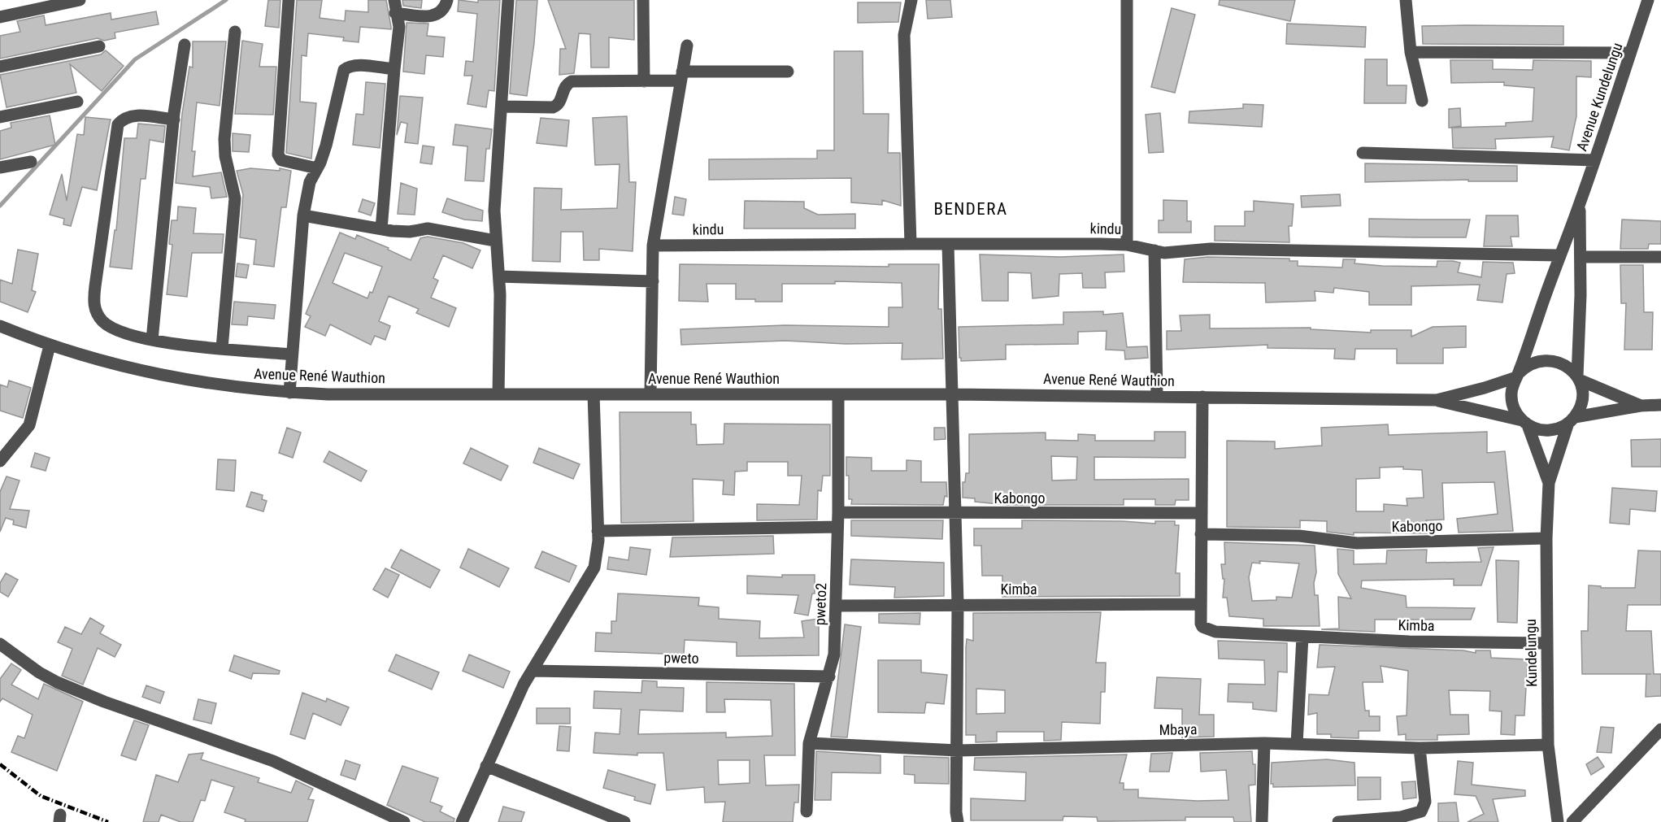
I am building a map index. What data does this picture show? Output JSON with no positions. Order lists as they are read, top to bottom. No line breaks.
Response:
{"streets":{"street":["Avenue Kundelungu","kindu","Avenue René Wauthion","Kabongo","Kimba","pweto2","Kundelungu","pweto","Mbaya"]},"crossings":[["Avenue Kundelungu","kindu"],["Avenue René Wauthion","pweto2"],["Kabongo","pweto2"],["Kabongo","Kundelungu"],["Kimba","pweto2"],["Kimba","Kundelungu"],["pweto2","pweto"],["pweto2","Mbaya"],["Kundelungu","Mbaya"]],"districts":["BENDERA"]}
